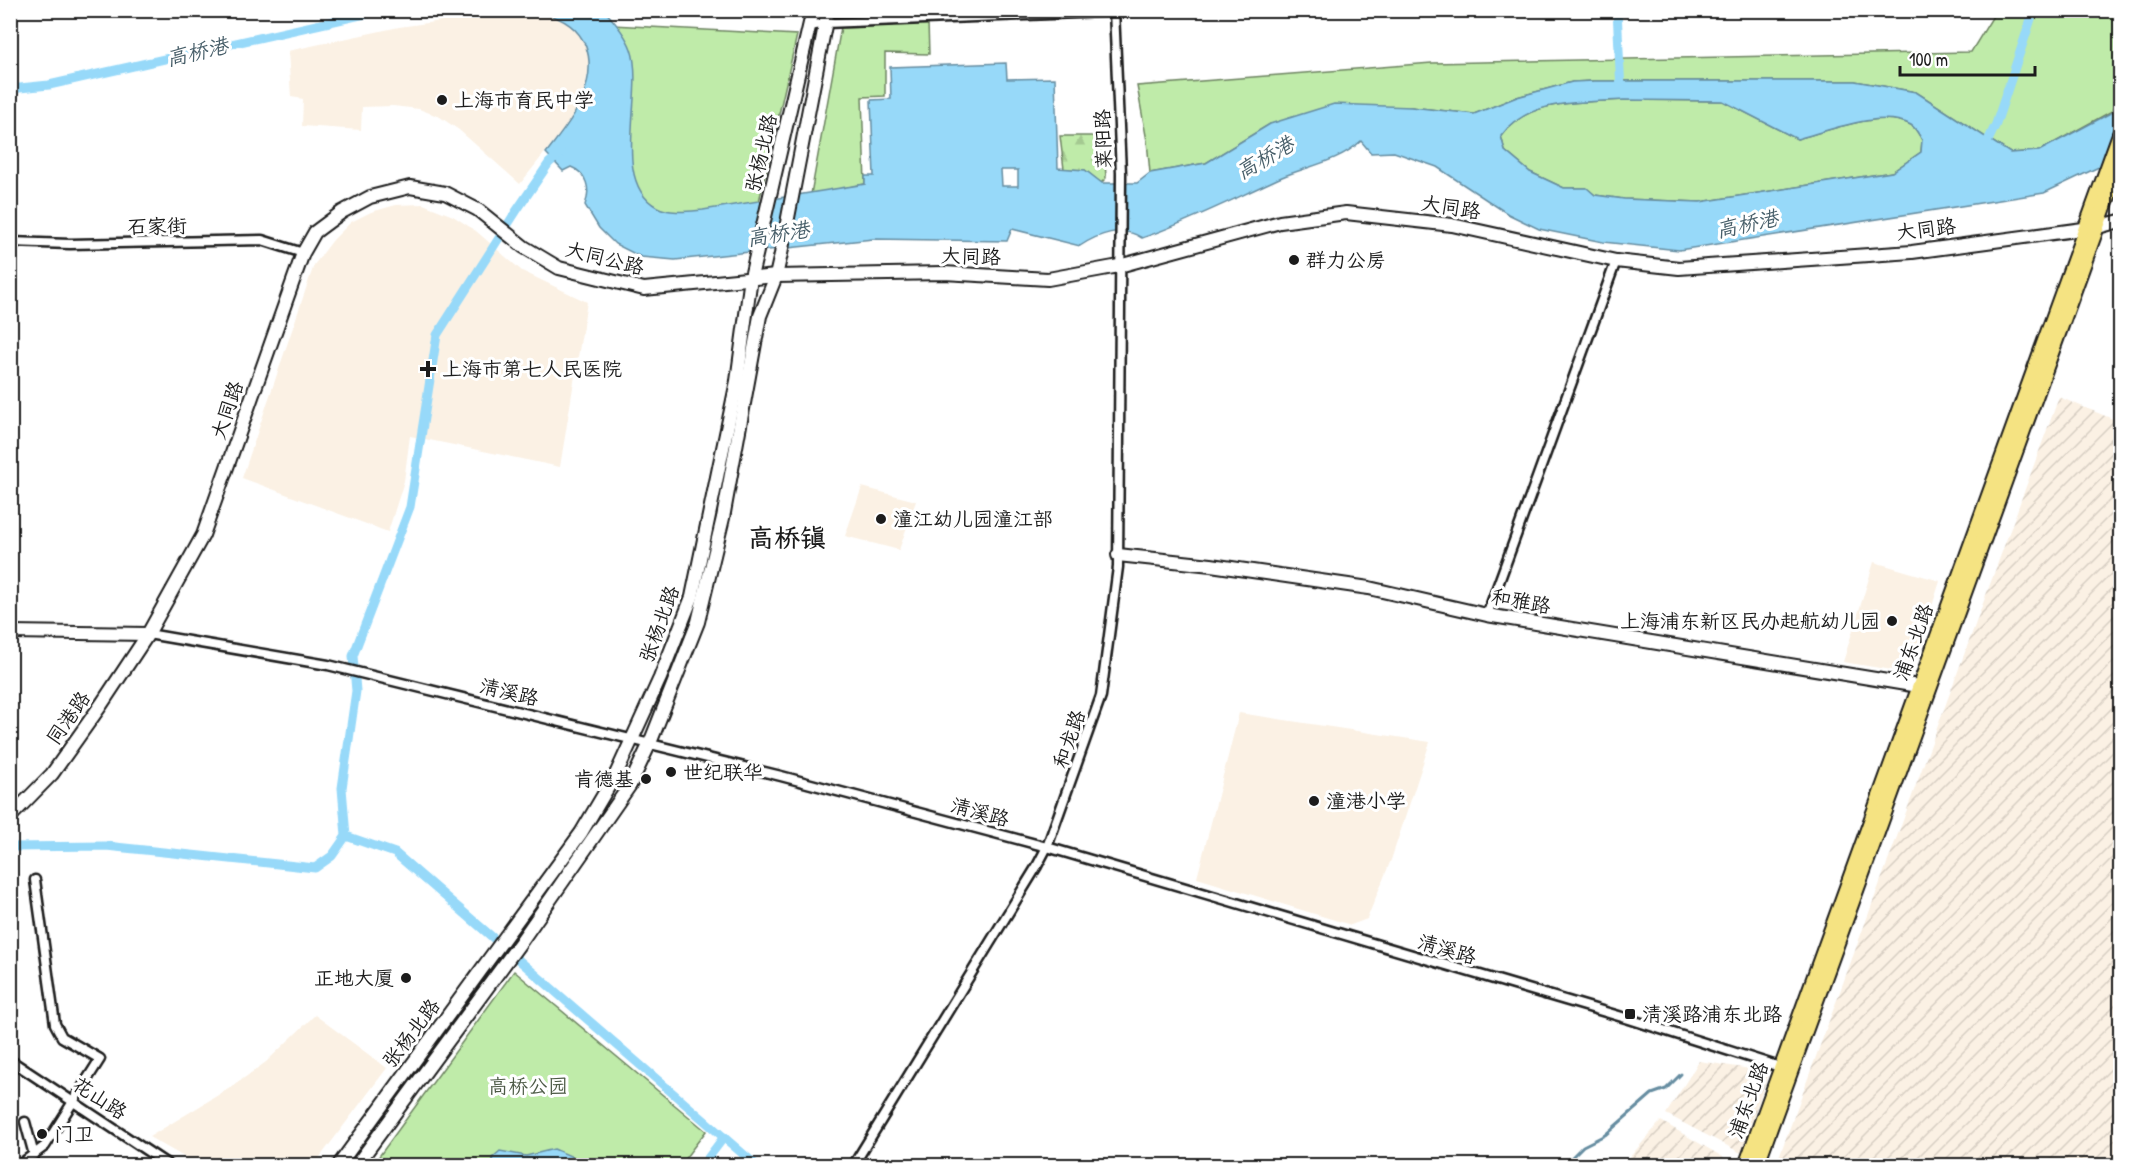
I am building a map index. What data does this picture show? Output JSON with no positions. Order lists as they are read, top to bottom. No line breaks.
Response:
{"streets":{"main road":["浦东北路"],"street":["莱阳路","张杨北路","大同路","石家街","大同公路","和雅路","清溪路","同港路","和龙路","花山路"]},"crossings":[["莱阳路","大同路"],["莱阳路","和龙路"],["张杨北路","大同路"],["张杨北路","大同公路"],["张杨北路","清溪路"],["大同路","石家街"],["大同路","大同公路"],["大同路","浦东北路"],["大同路","清溪路"],["大同路","同港路"],["大同路","和龙路"],["和雅路","浦东北路"],["和雅路","和龙路"],["浦东北路","清溪路"],["清溪路","同港路"],["清溪路","和龙路"]],"districts":["高桥镇"],"water":["高桥港"],"parks":["高桥公园"],"places":{"other":["上海市育民中学","群力公房","潼江幼儿园潼江部","上海浦东新区民办起航幼儿园","世纪联华","肯德基","潼港小学","正地大厦","门卫"],"health":["上海市第七人民医院"],"transit":["清溪路浦东北路"]},"scale_bar":"100 m"}
